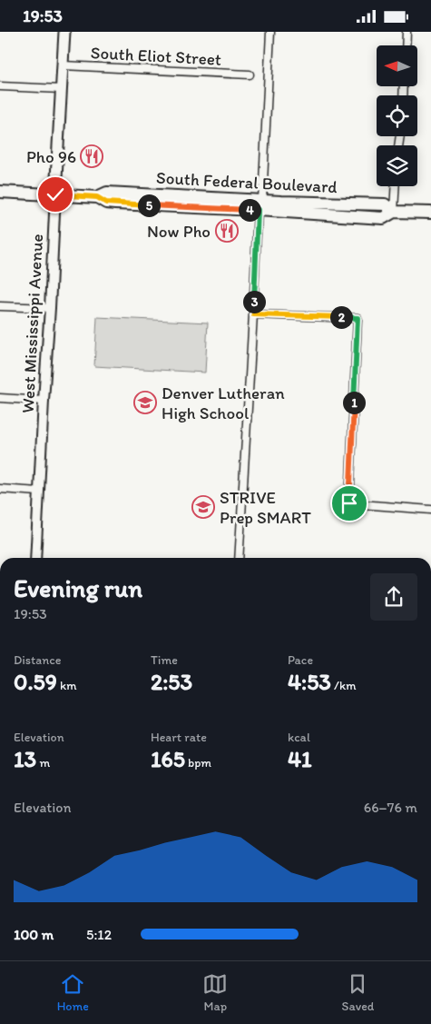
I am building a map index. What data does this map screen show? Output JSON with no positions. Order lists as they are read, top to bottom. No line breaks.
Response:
{"streets":{"main road":["South Federal Boulevard","West Mississippi Avenue"],"street":["South Eliot Street"]},"crossings":[["South Eliot Street","West Mississippi Avenue"],["South Federal Boulevard","West Mississippi Avenue"]],"places":{"restaurant":["Pho 96","Now Pho"],"school or university":["Denver Lutheran High School","STRIVE Prep SMART"]},"north":"left","page":{"status":"19:53","pins":["5","4","3","2","1"],"heading":["Evening run","19:53"],"stats":[["Distance","0.59 km"],["Time","2:53"],["Pace","4:53 /km"],["Elevation","13 m"],["Heart rate","165 bpm"],["kcal","41"]],"chart":["Elevation","66–76 m"],"list":[{"name":"100 m","note":"5:12"}],"tabs":["Home","Map","Saved"]}}
